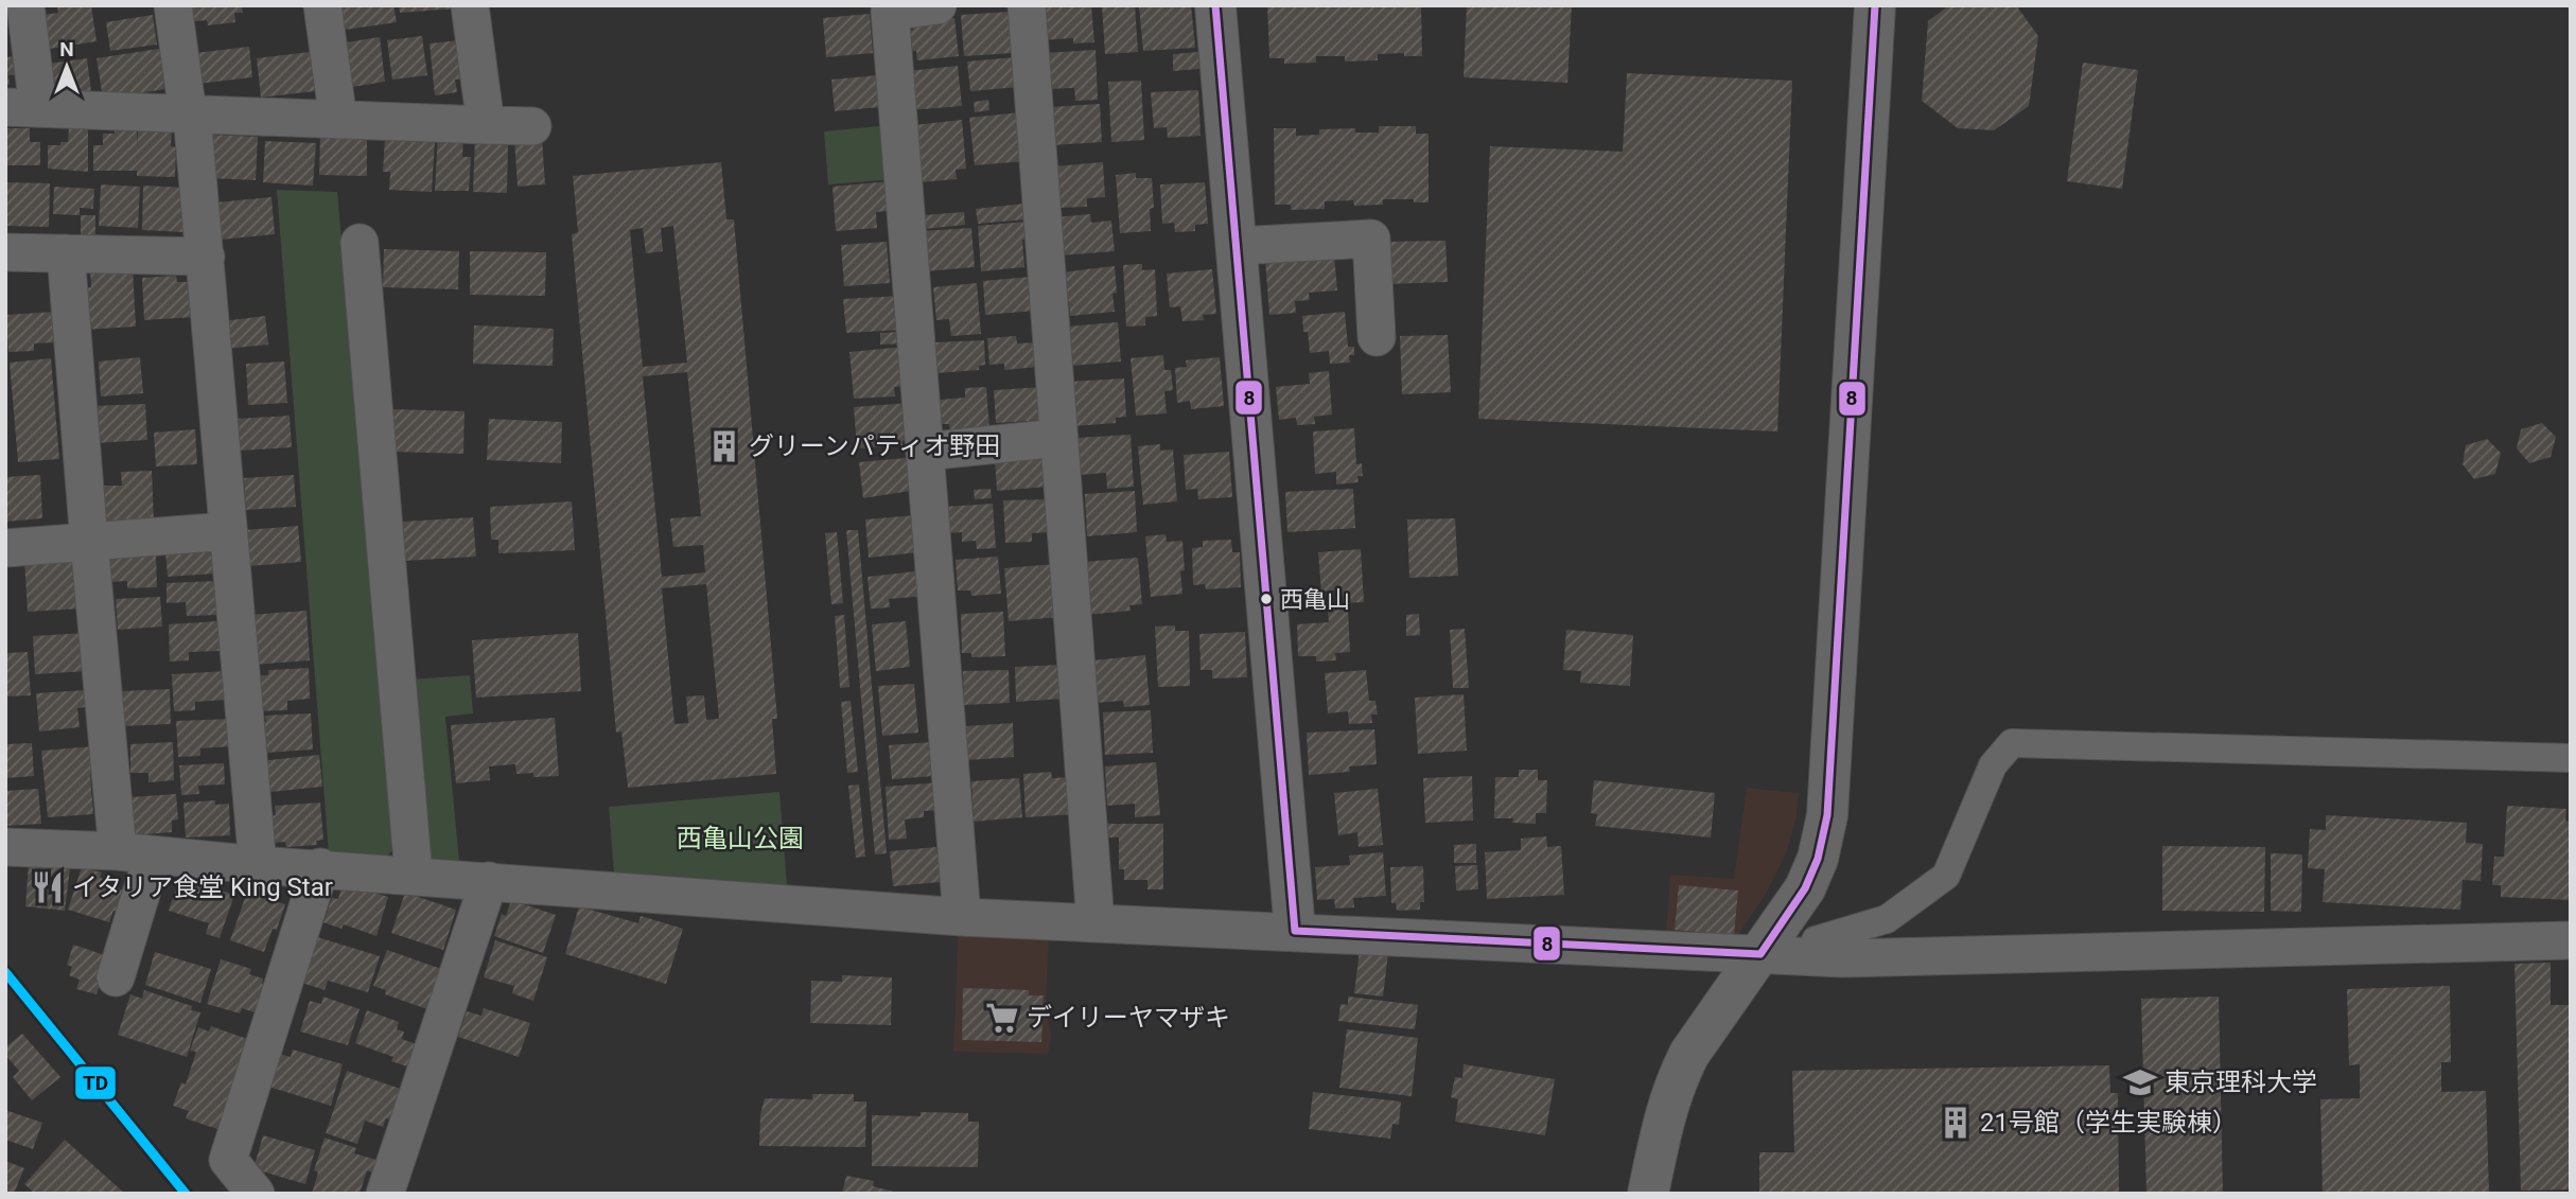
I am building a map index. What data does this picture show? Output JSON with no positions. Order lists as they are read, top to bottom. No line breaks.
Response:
{"parks":["西亀山公園"],"places":{"building":["グリーンパティオ野田","21号館（学生実験棟）"],"other":["西亀山"],"restaurant":["イタリア食堂 King Star"],"supermarket":["デイリーヤマザキ"],"school or university":["東京理科大学"]},"lines":["transit line 8","transit line TD"],"north":"top"}
